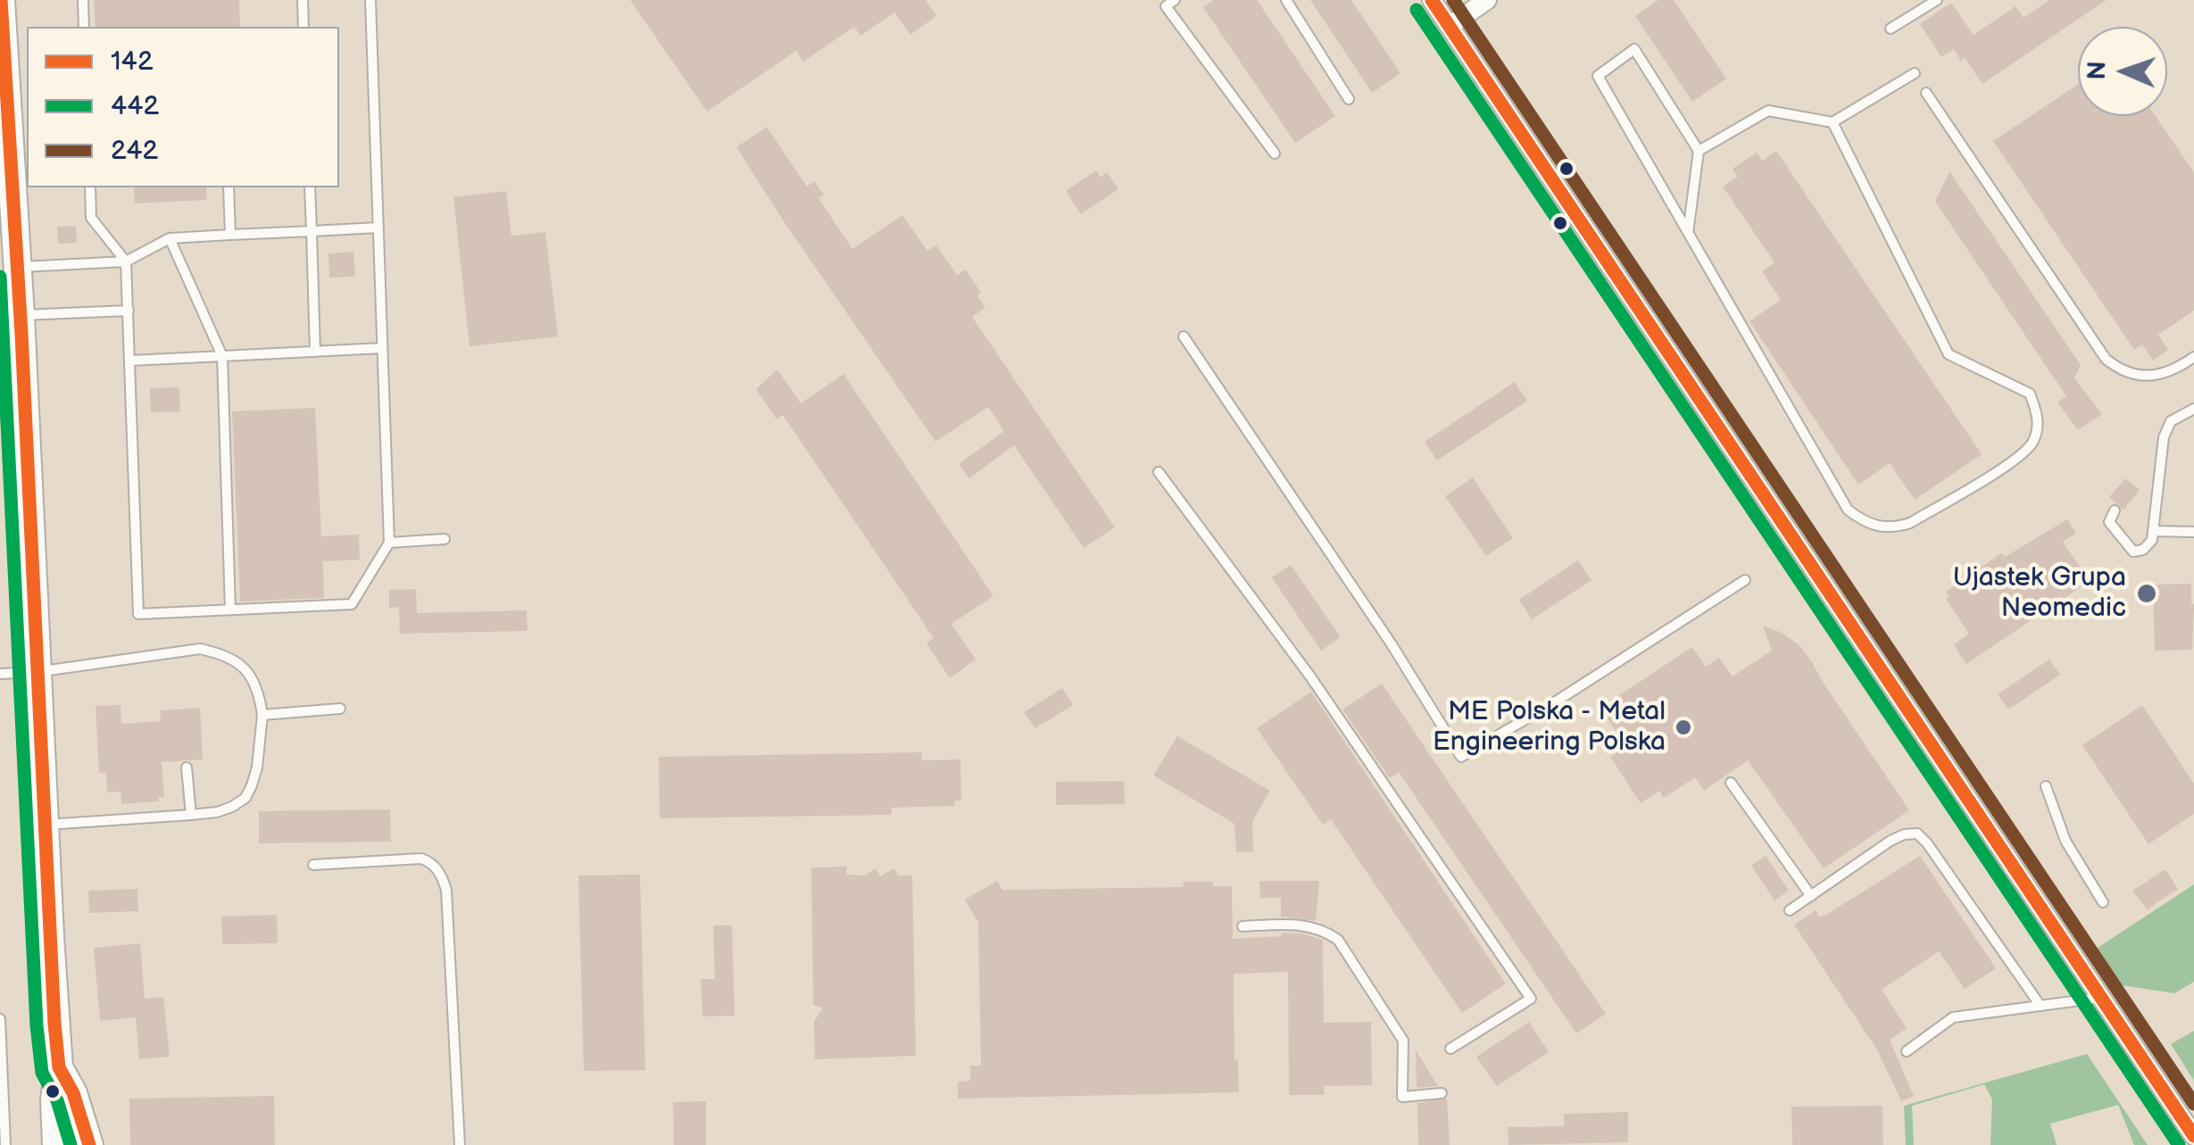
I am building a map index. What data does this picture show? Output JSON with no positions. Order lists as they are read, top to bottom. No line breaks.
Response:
{"places":["Ujastek Grupa Neomedic","ME Polska - Metal Engineering Polska"],"lines":["transit line 142","transit line 242","transit line 442"],"legend":["142","442","242"],"north":"left"}
